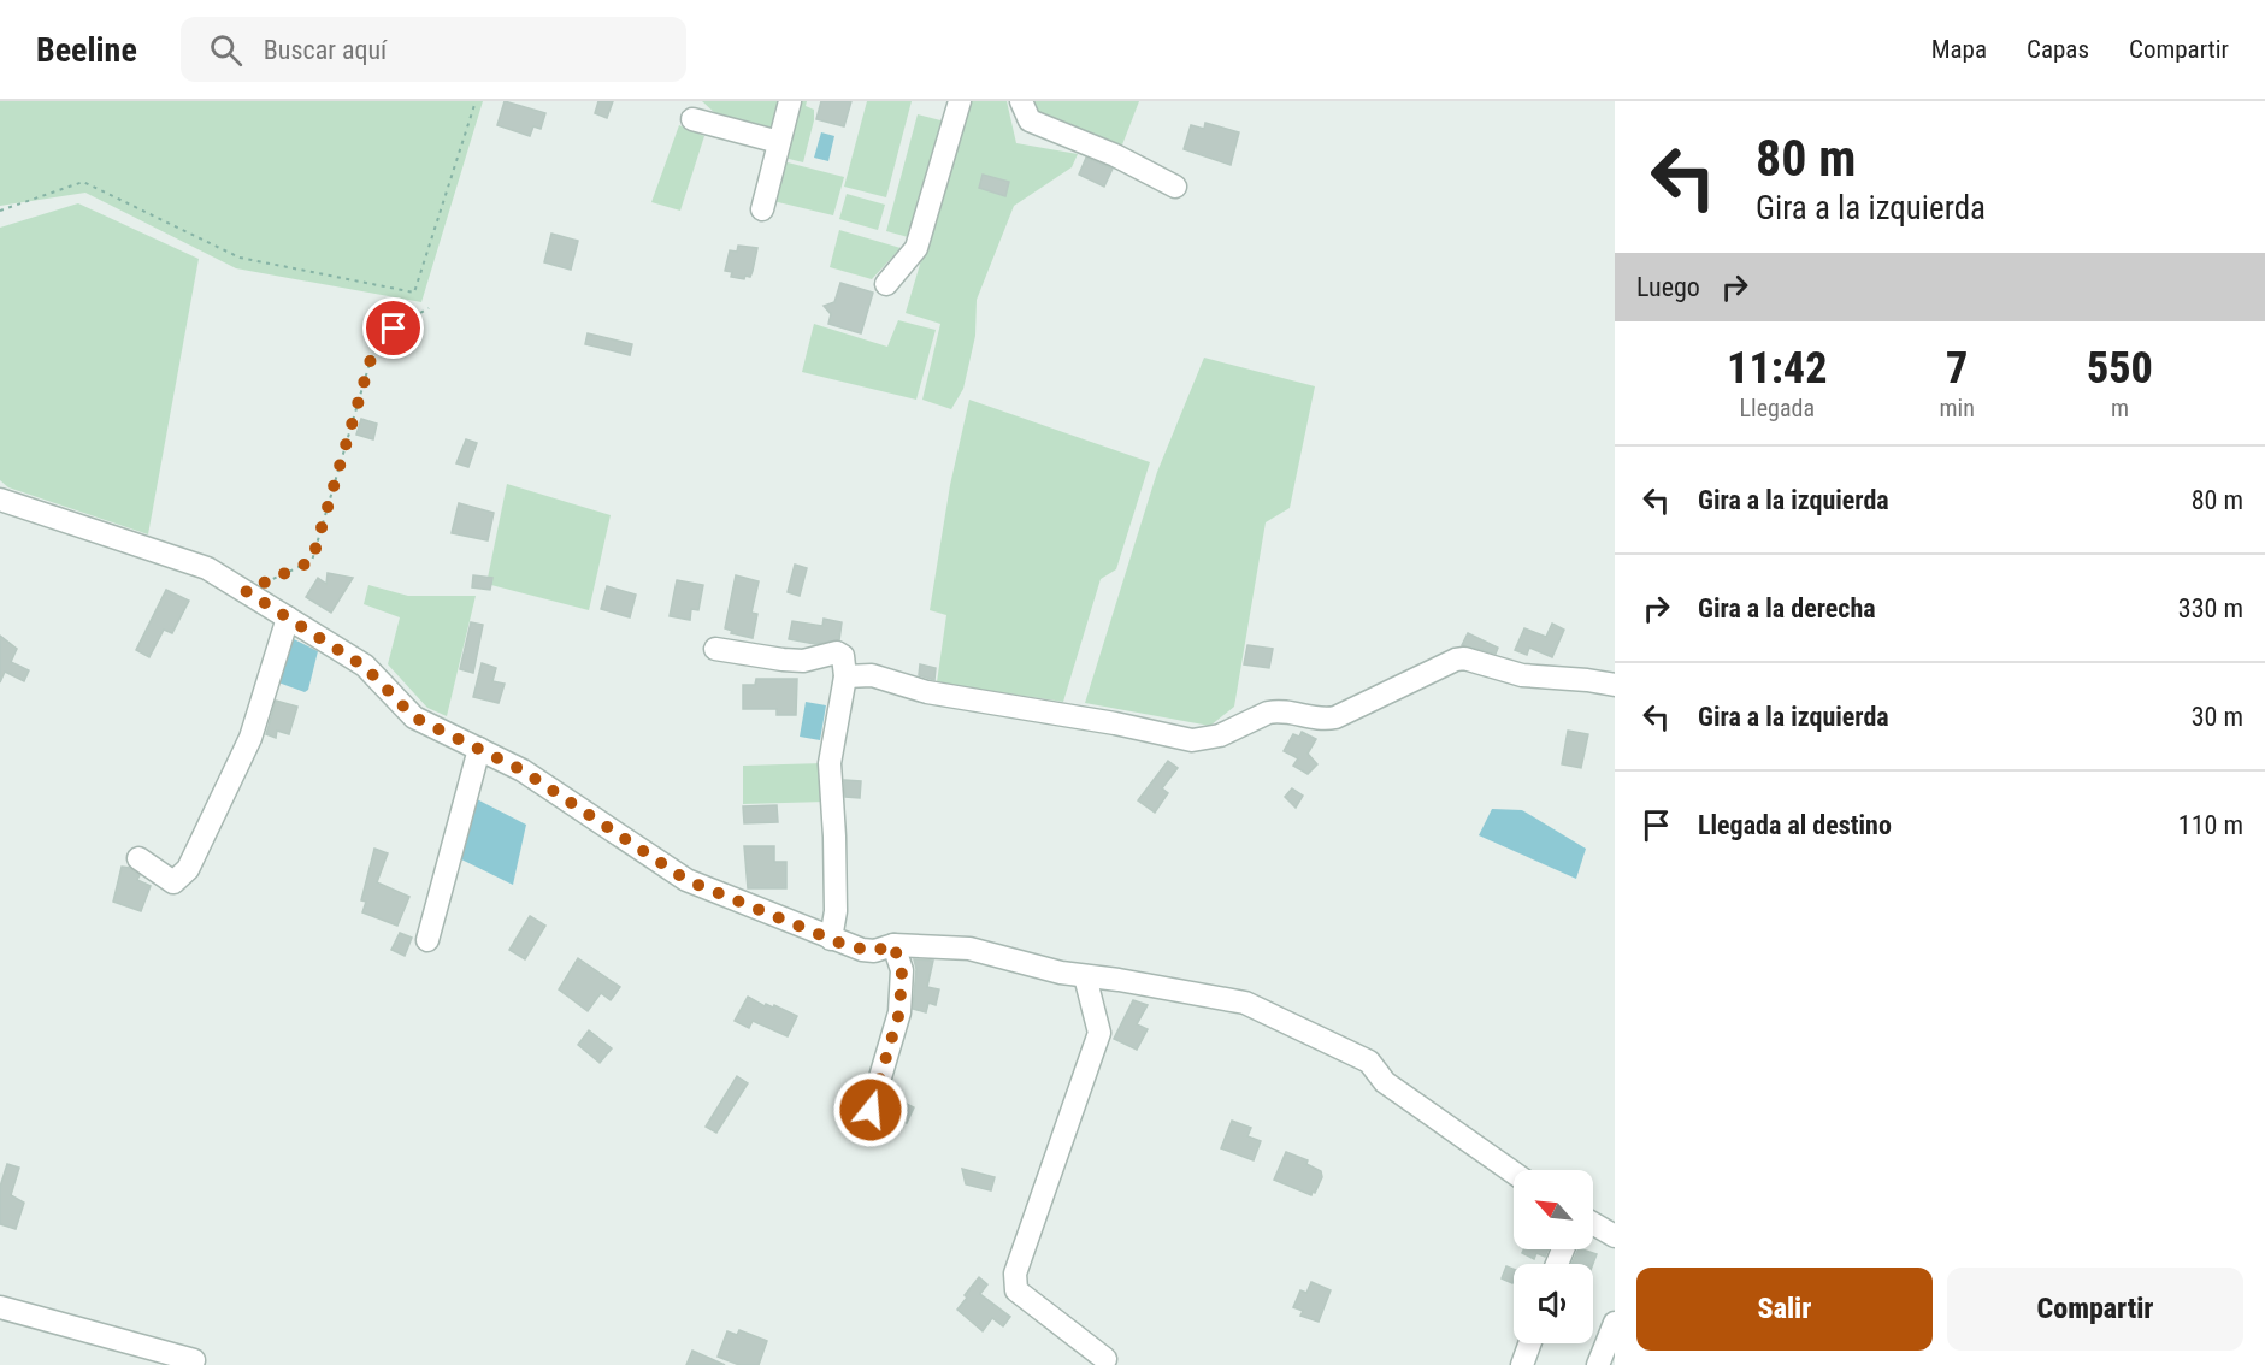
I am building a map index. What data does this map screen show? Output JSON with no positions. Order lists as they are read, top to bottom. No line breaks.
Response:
{"north":"top left","page":{"header":"Beeline","search":"Buscar aquí","nav":["Mapa","Capas","Compartir"],"turn":["80 m","Gira a la izquierda"],"then":"Luego","eta":["11:42","Llegada","7","min","550","m"],"list":[{"name":"Gira a la izquierda","value":"80 m"},{"name":"Gira a la derecha","value":"330 m"},{"name":"Gira a la izquierda","value":"30 m"},{"name":"Llegada al destino","value":"110 m"}],"buttons":["Salir","Compartir"]}}
